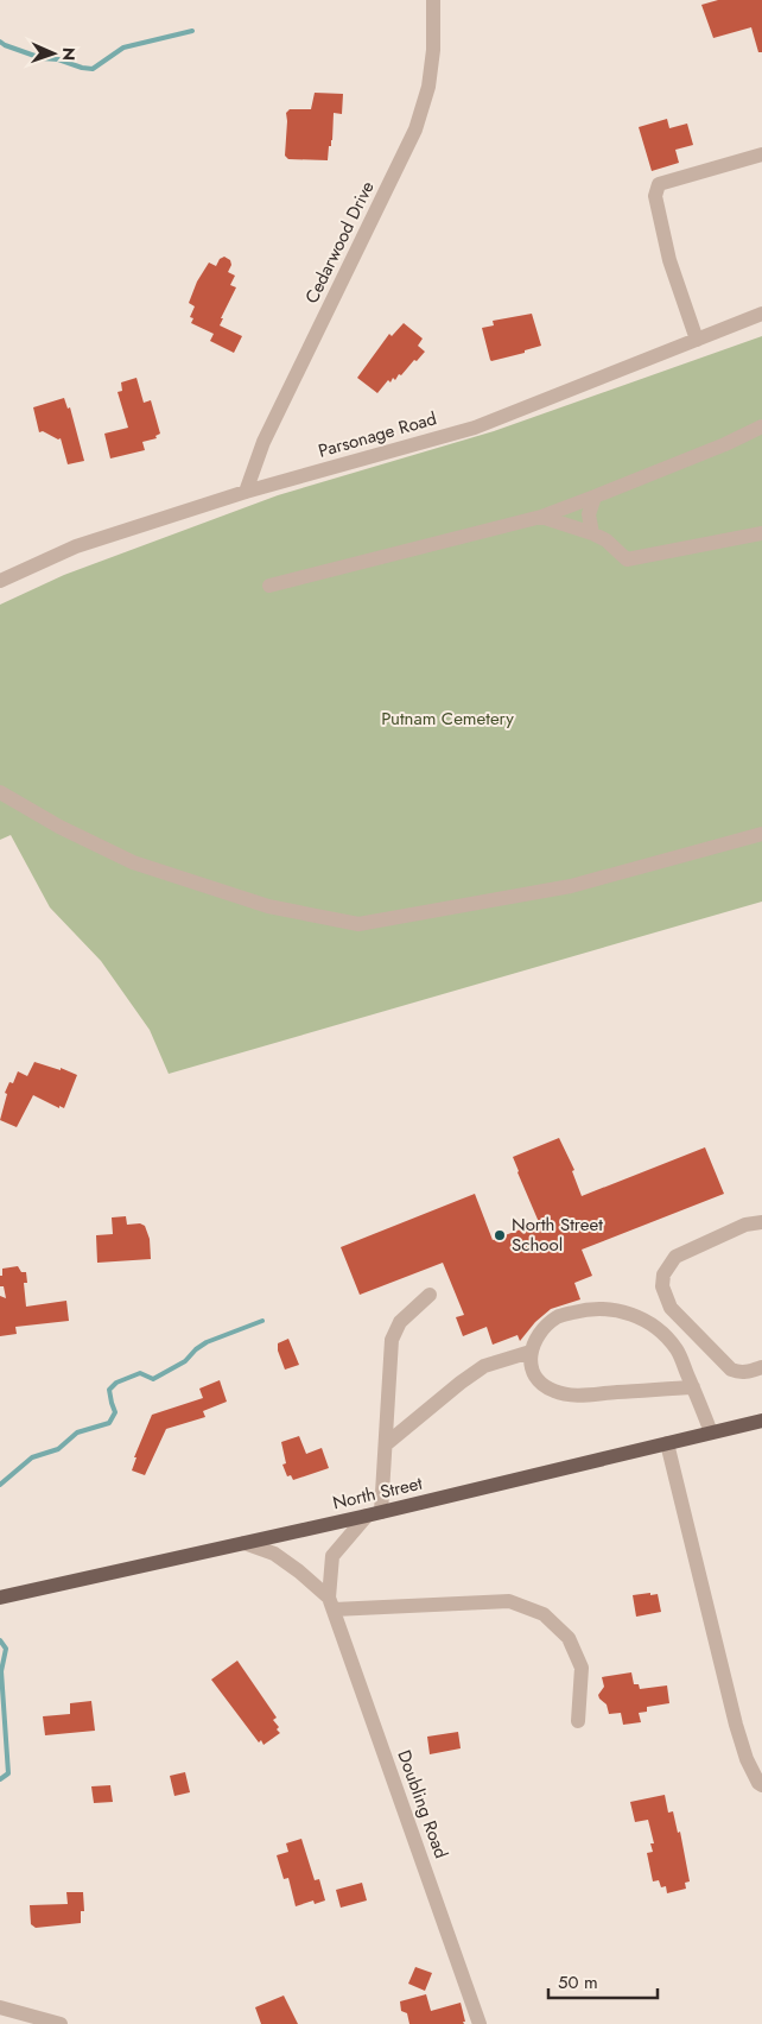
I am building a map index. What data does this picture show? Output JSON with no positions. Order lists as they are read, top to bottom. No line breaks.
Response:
{"streets":{"main road":["North Street"],"street":["Cedarwood Drive","Parsonage Road","Doubling Road"]},"crossings":[["Cedarwood Drive","Parsonage Road"],["North Street","Doubling Road"]],"parks":["Putnam Cemetery"],"places":["North Street School"],"scale_bar":"50 m","north":"right"}
